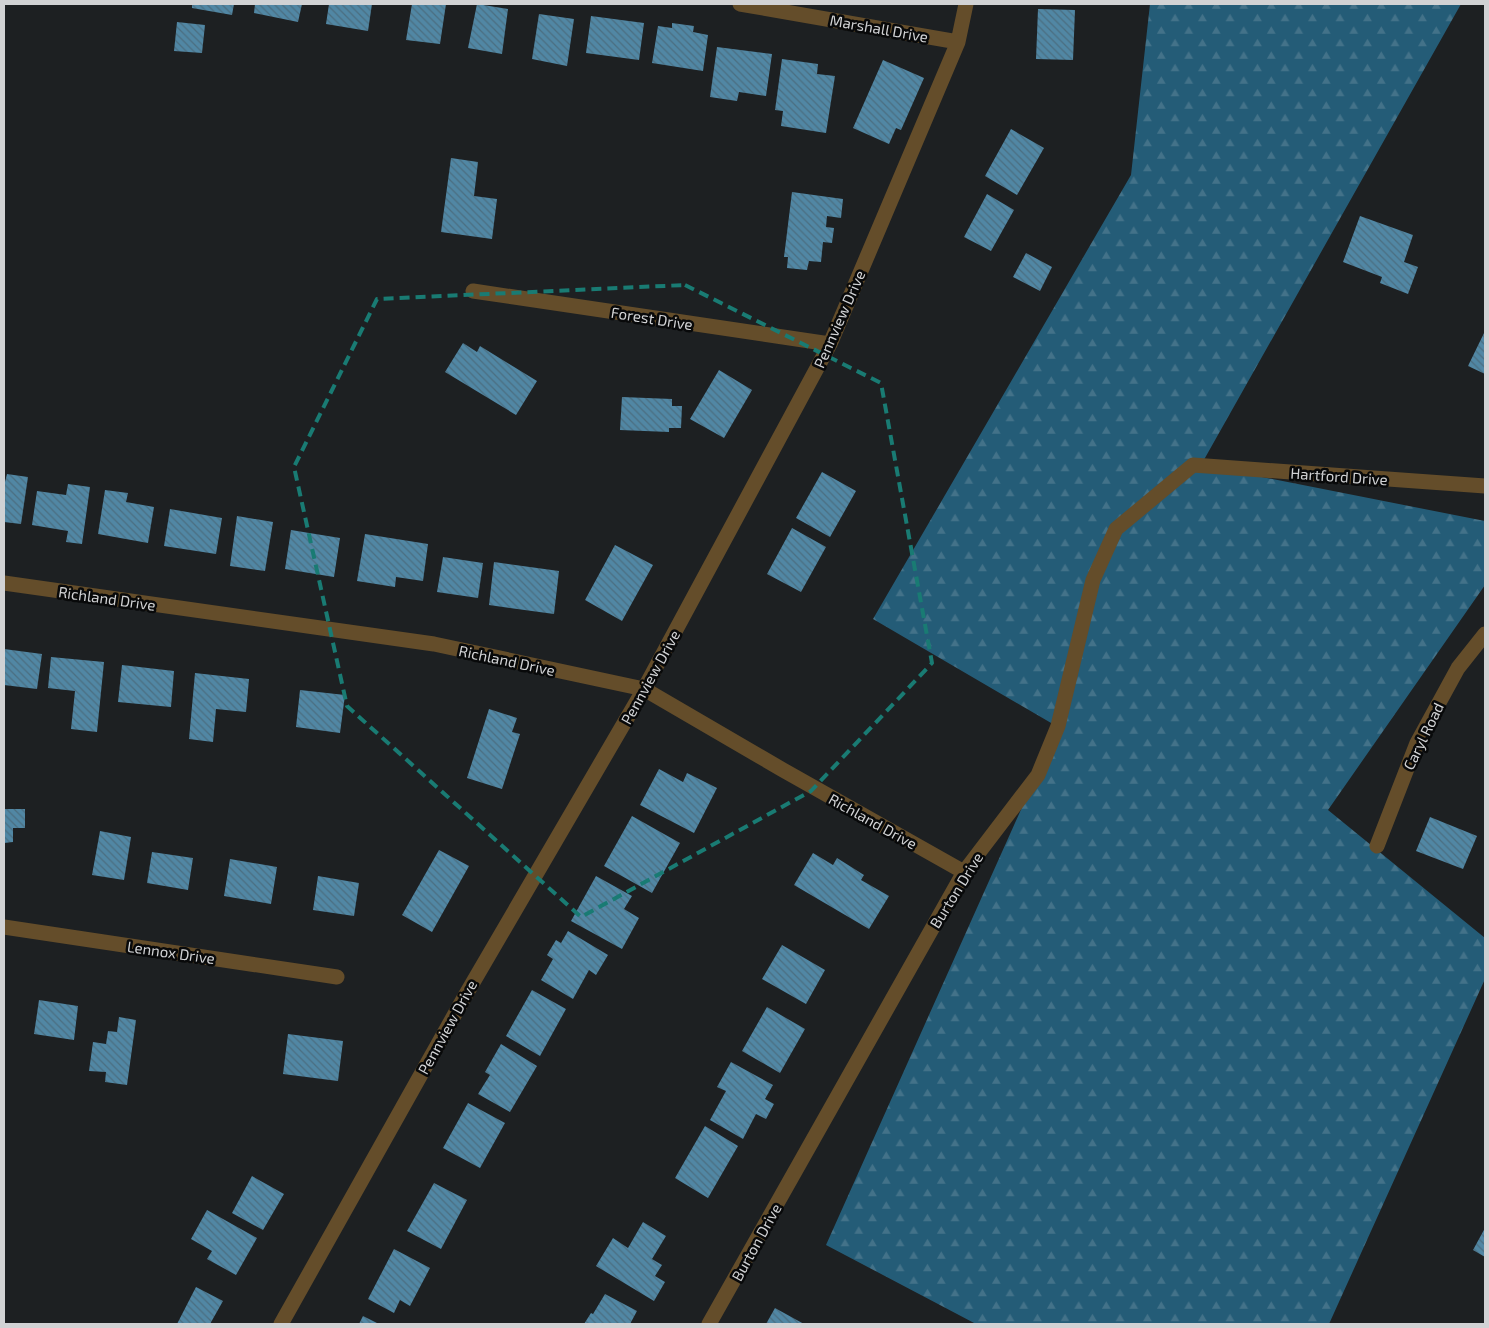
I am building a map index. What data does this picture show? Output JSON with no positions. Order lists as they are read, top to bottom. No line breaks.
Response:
{"streets":{"street":["Marshall Drive","Forest Drive","Pennview Drive","Hartford Drive","Richland Drive","Caryl Road","Burton Drive","Lennox Drive"]},"crossings":[["Marshall Drive","Pennview Drive"],["Forest Drive","Pennview Drive"],["Pennview Drive","Richland Drive"],["Hartford Drive","Burton Drive"],["Richland Drive","Burton Drive"]]}
